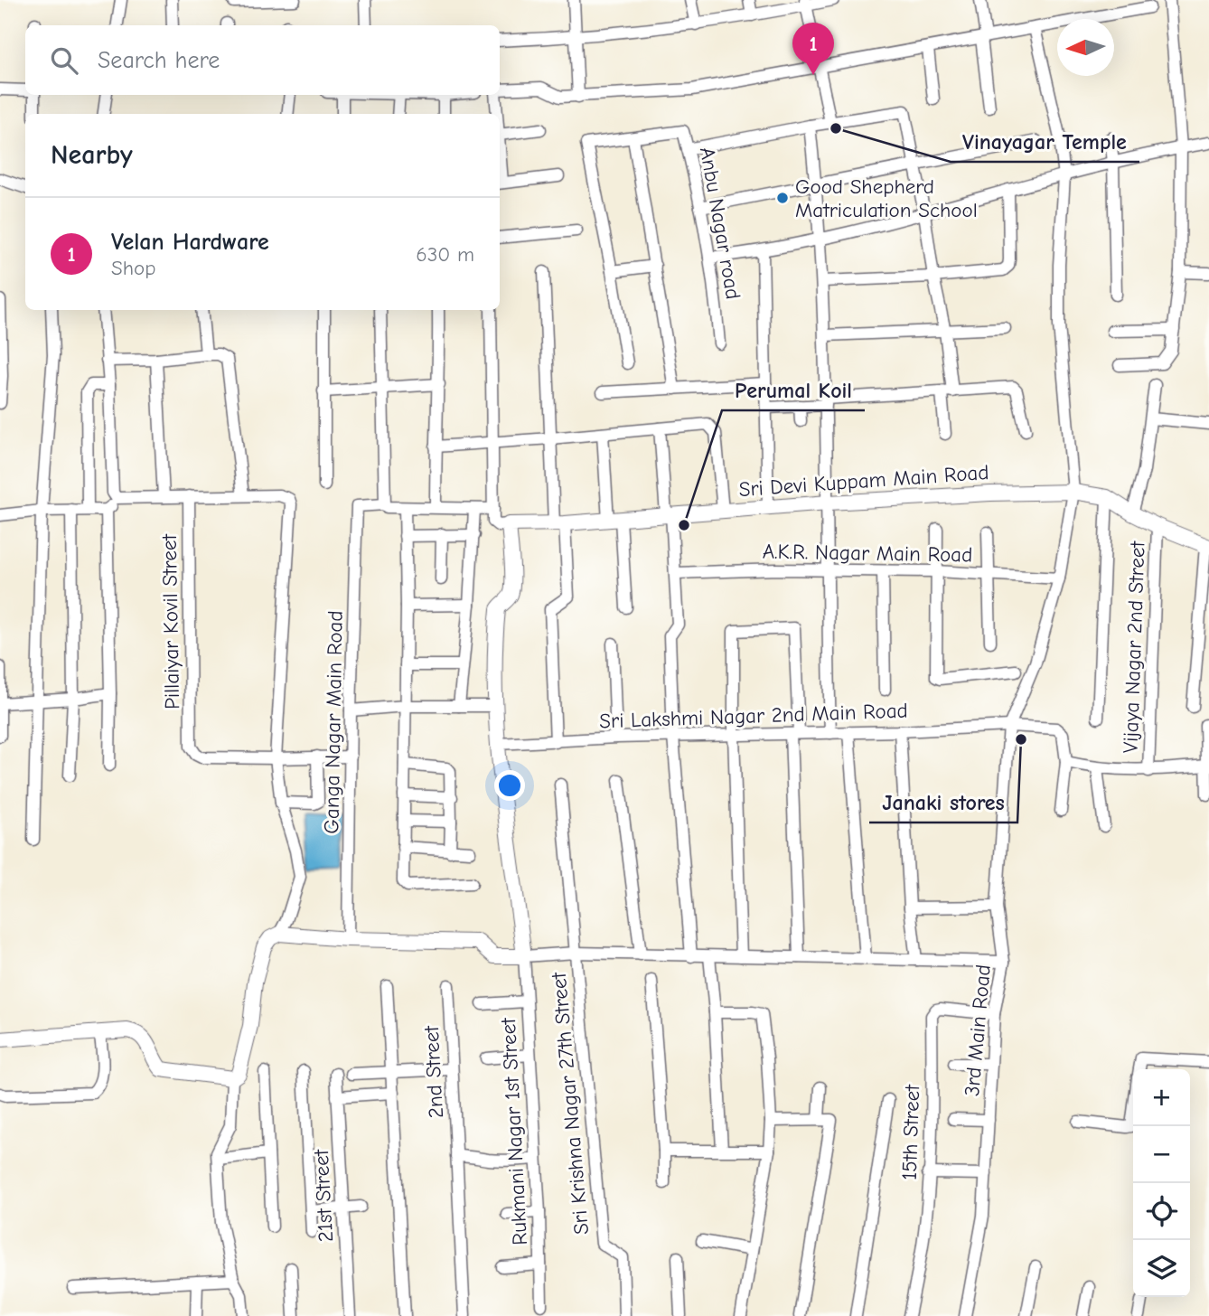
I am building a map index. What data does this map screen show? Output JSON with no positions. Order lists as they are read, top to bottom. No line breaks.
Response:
{"streets":{"main road":["Sri Devi Kuppam Main Road"],"street":["Anbu Nagar road","A.K.R. Nagar Main Road","Pillaiyar Kovil Street","Vijaya Nagar 2nd Street","Sri Lakshmi Nagar 2nd Main Road","Ganga Nagar Main Road","3rd Main Road","2nd Street","Sri Krishna Nagar 27th Street","Rukmani Nagar 1st Street","15th Street","21st Street"]},"crossings":[["Sri Devi Kuppam Main Road","Vijaya Nagar 2nd Street"],["Sri Devi Kuppam Main Road","3rd Main Road"],["A.K.R. Nagar Main Road","3rd Main Road"],["Sri Lakshmi Nagar 2nd Main Road","3rd Main Road"],["3rd Main Road","15th Street"]],"places":["Vinayagar Temple","Good Shepherd Matriculation School","Perumal Koil","Janaki stores"],"north":"left","page":{"pins":"1","search":"Search here","heading":"Nearby","list":[{"mark":"1","name":"Velan Hardware","note":"Shop","value":"630 m"}],"map_buttons":["+","−"]}}
